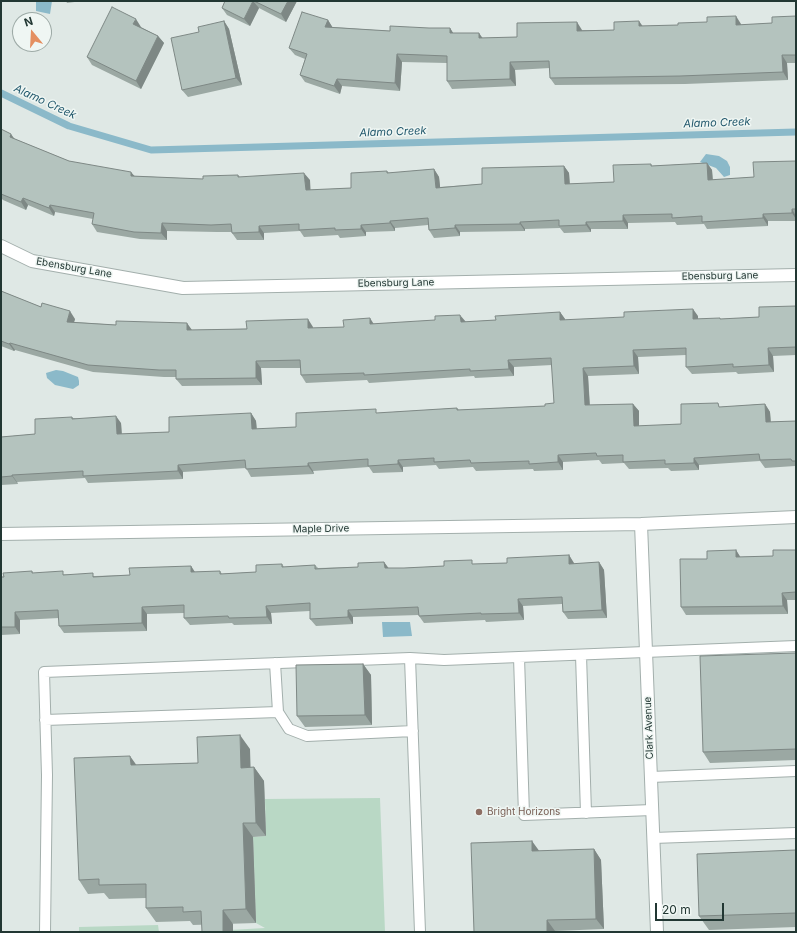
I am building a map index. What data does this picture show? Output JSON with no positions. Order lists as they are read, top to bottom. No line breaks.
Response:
{"streets":{"street":["Ebensburg Lane","Maple Drive","Clark Avenue"]},"crossings":[["Maple Drive","Clark Avenue"]],"water":["Alamo Creek"],"places":["Bright Horizons"],"scale_bar":"20 m","north":"top"}
